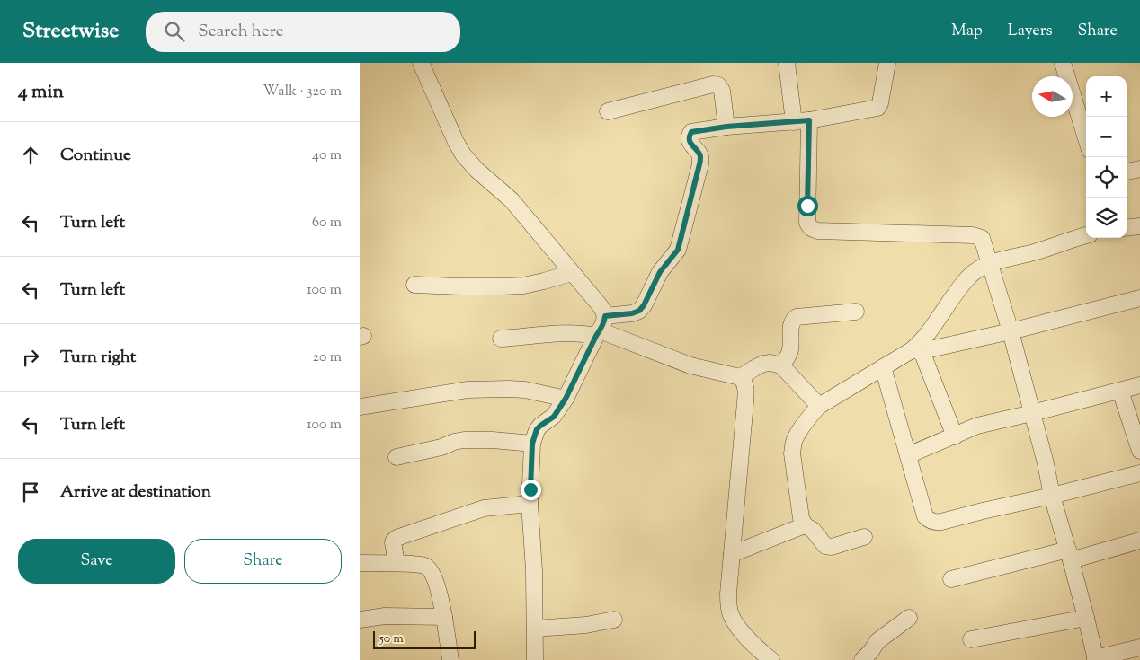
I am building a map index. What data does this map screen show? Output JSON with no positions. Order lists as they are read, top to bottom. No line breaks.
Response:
{"scale_bar":"50 m","north":"left","page":{"header":"Streetwise","search":"Search here","nav":["Map","Layers","Share"],"heading":["4 min","Walk · 320 m"],"map_buttons":["+","−"],"list":[["Continue","40 m"],["Turn left","60 m"],["Turn left","100 m"],["Turn right","20 m"],["Turn left","100 m"],"Arrive at destination"],"buttons":["Save","Share"],"scale":"50 m"}}
